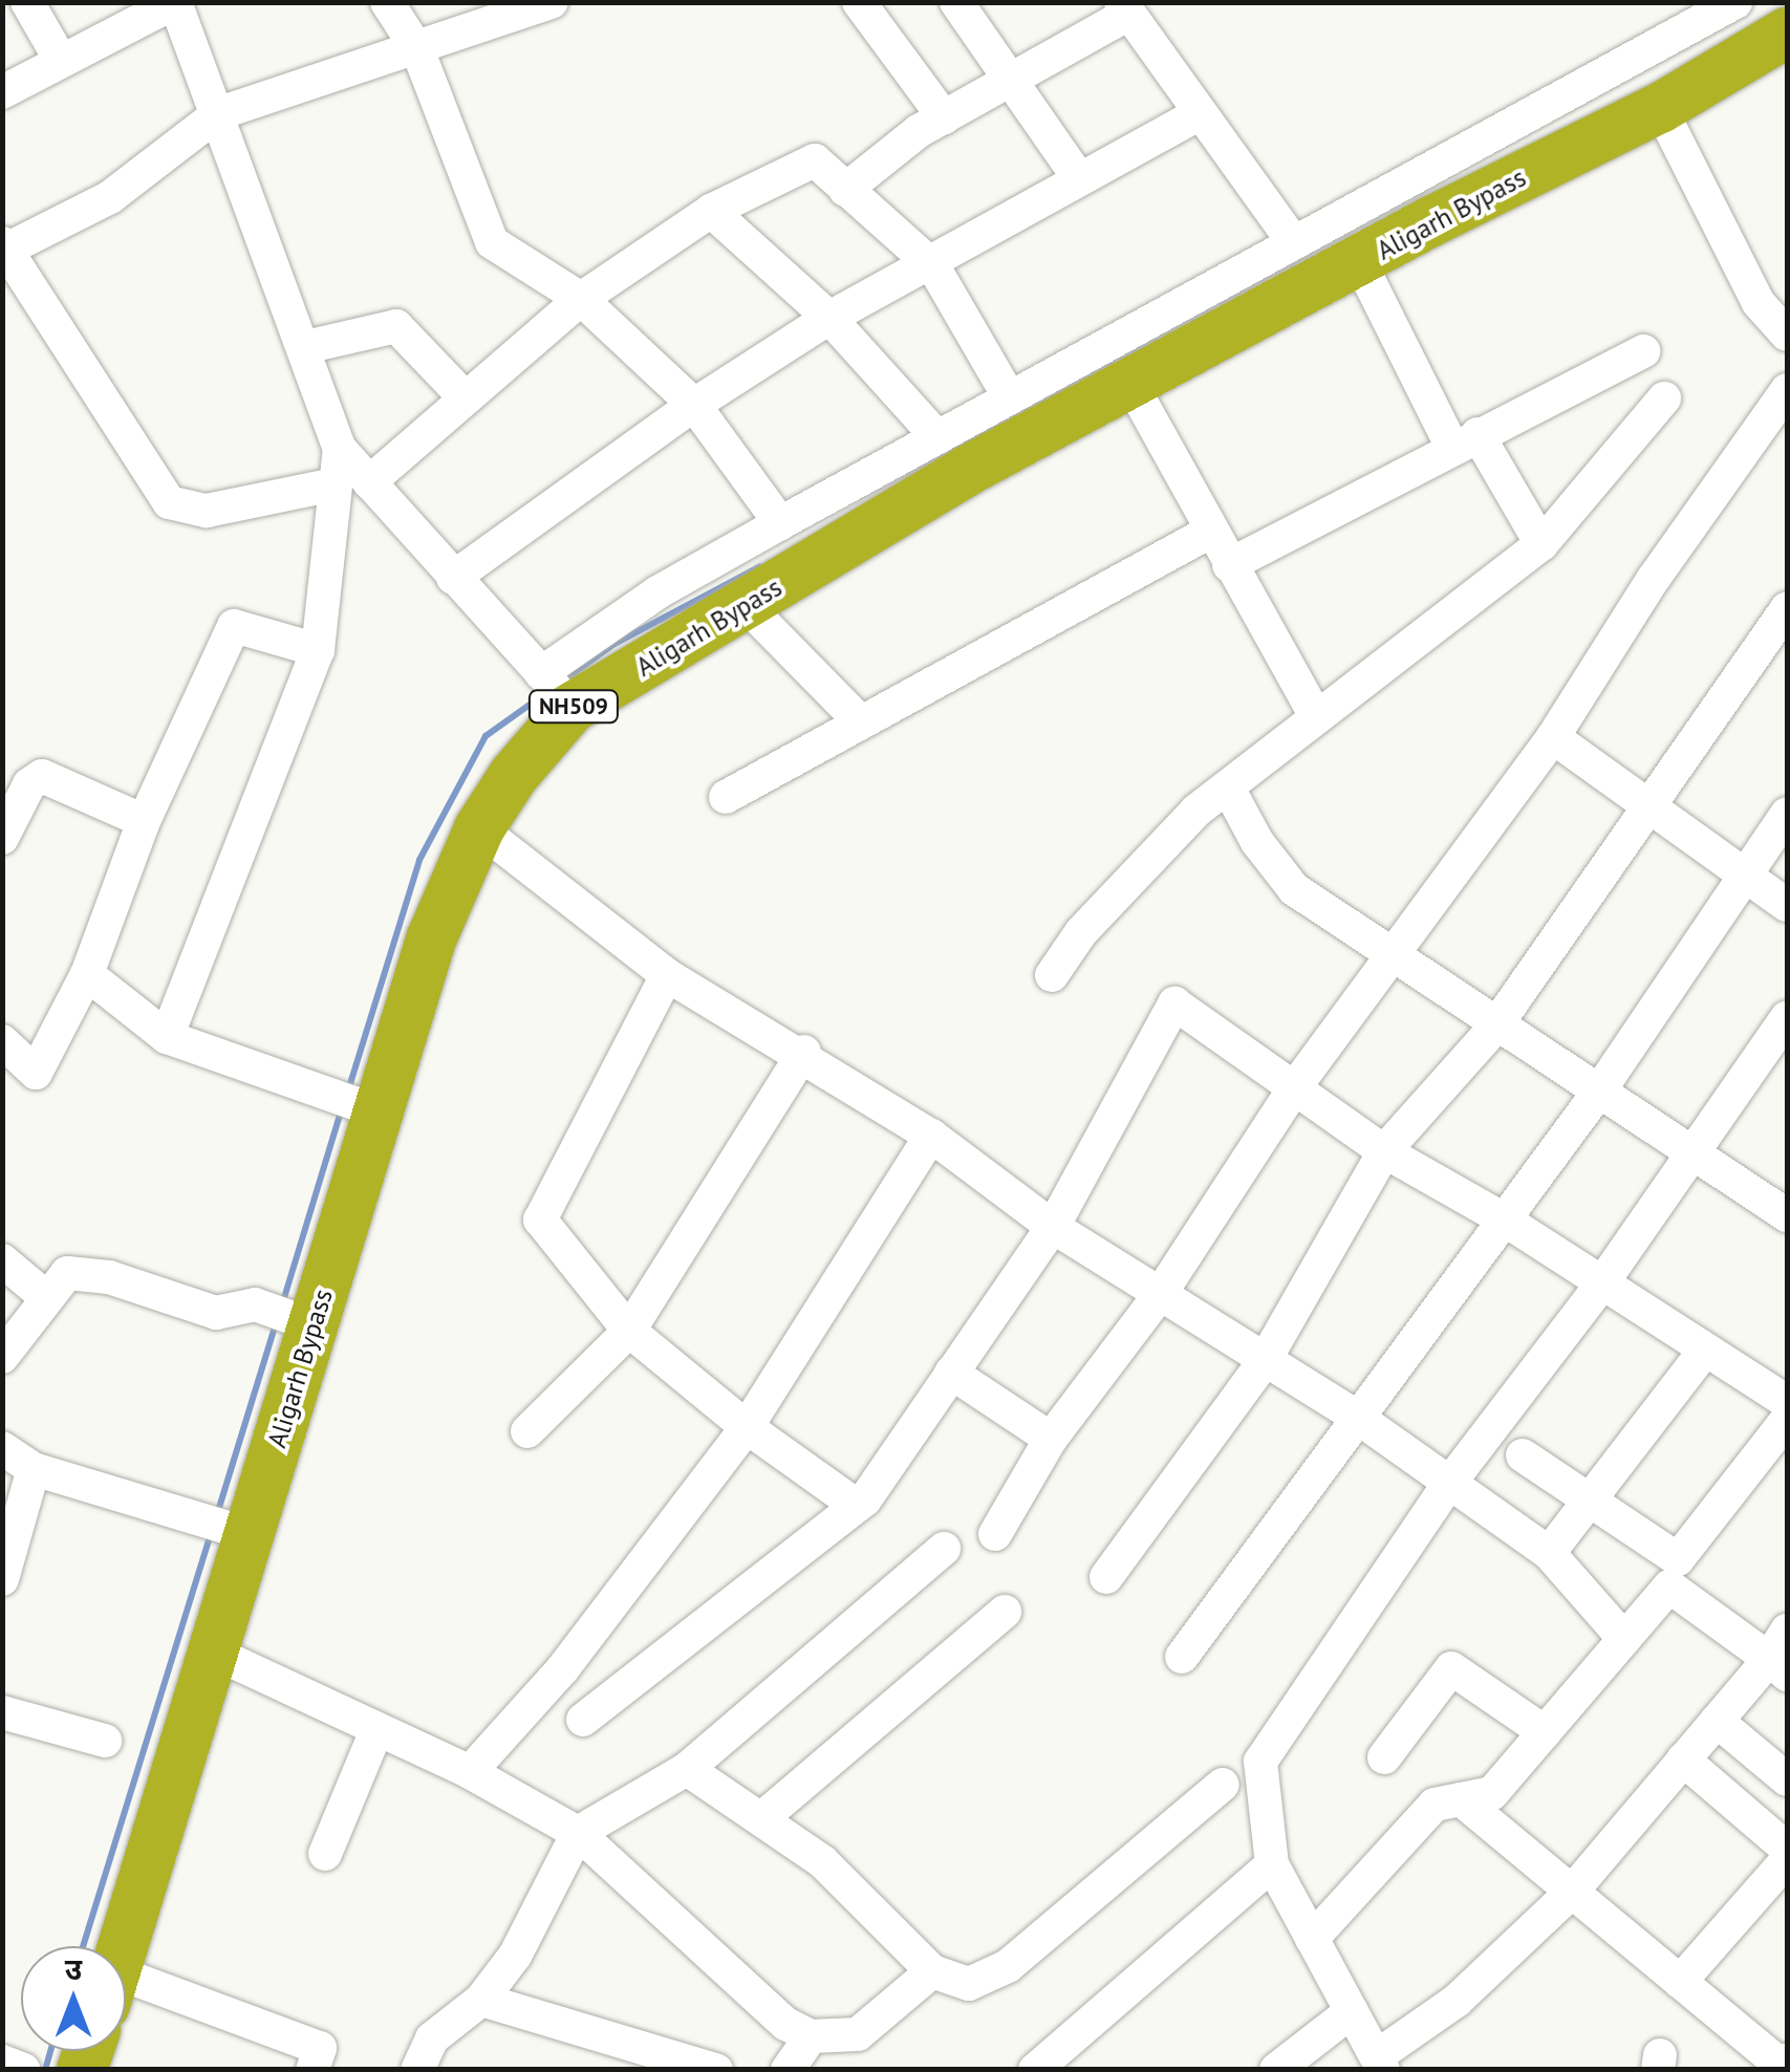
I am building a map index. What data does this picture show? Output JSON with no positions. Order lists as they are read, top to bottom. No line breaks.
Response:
{"streets":{"highway":["Aligarh Bypass","NH509"]},"north":"top"}
